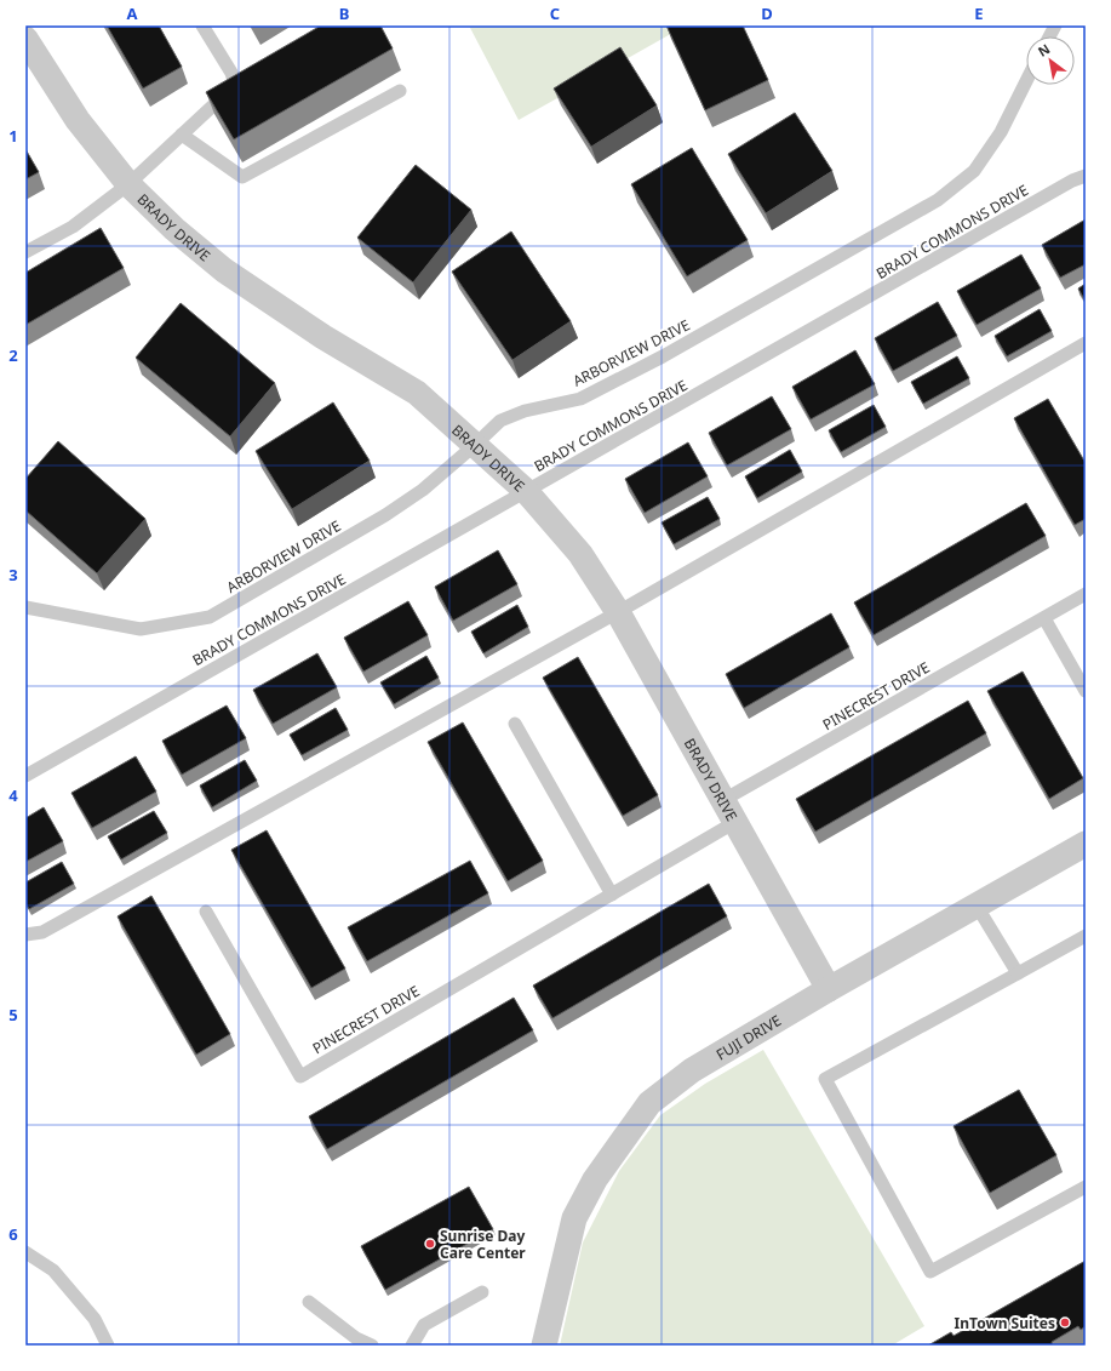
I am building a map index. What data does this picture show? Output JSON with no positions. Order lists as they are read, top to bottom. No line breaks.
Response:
{"streets":{"street":["BRADY DRIVE","FUJI DRIVE"],"lane":["BRADY COMMONS DRIVE","ARBORVIEW DRIVE","PINECREST DRIVE"]},"crossings":[["BRADY DRIVE","BRADY COMMONS DRIVE"],["BRADY DRIVE","ARBORVIEW DRIVE"],["BRADY DRIVE","PINECREST DRIVE"],["BRADY DRIVE","FUJI DRIVE"]],"places":["Sunrise Day Care Center","InTown Suites"],"north":"top left","grid":{"columns":["A","B","C","D","E"],"rows":["1","2","3","4","5","6"]}}
